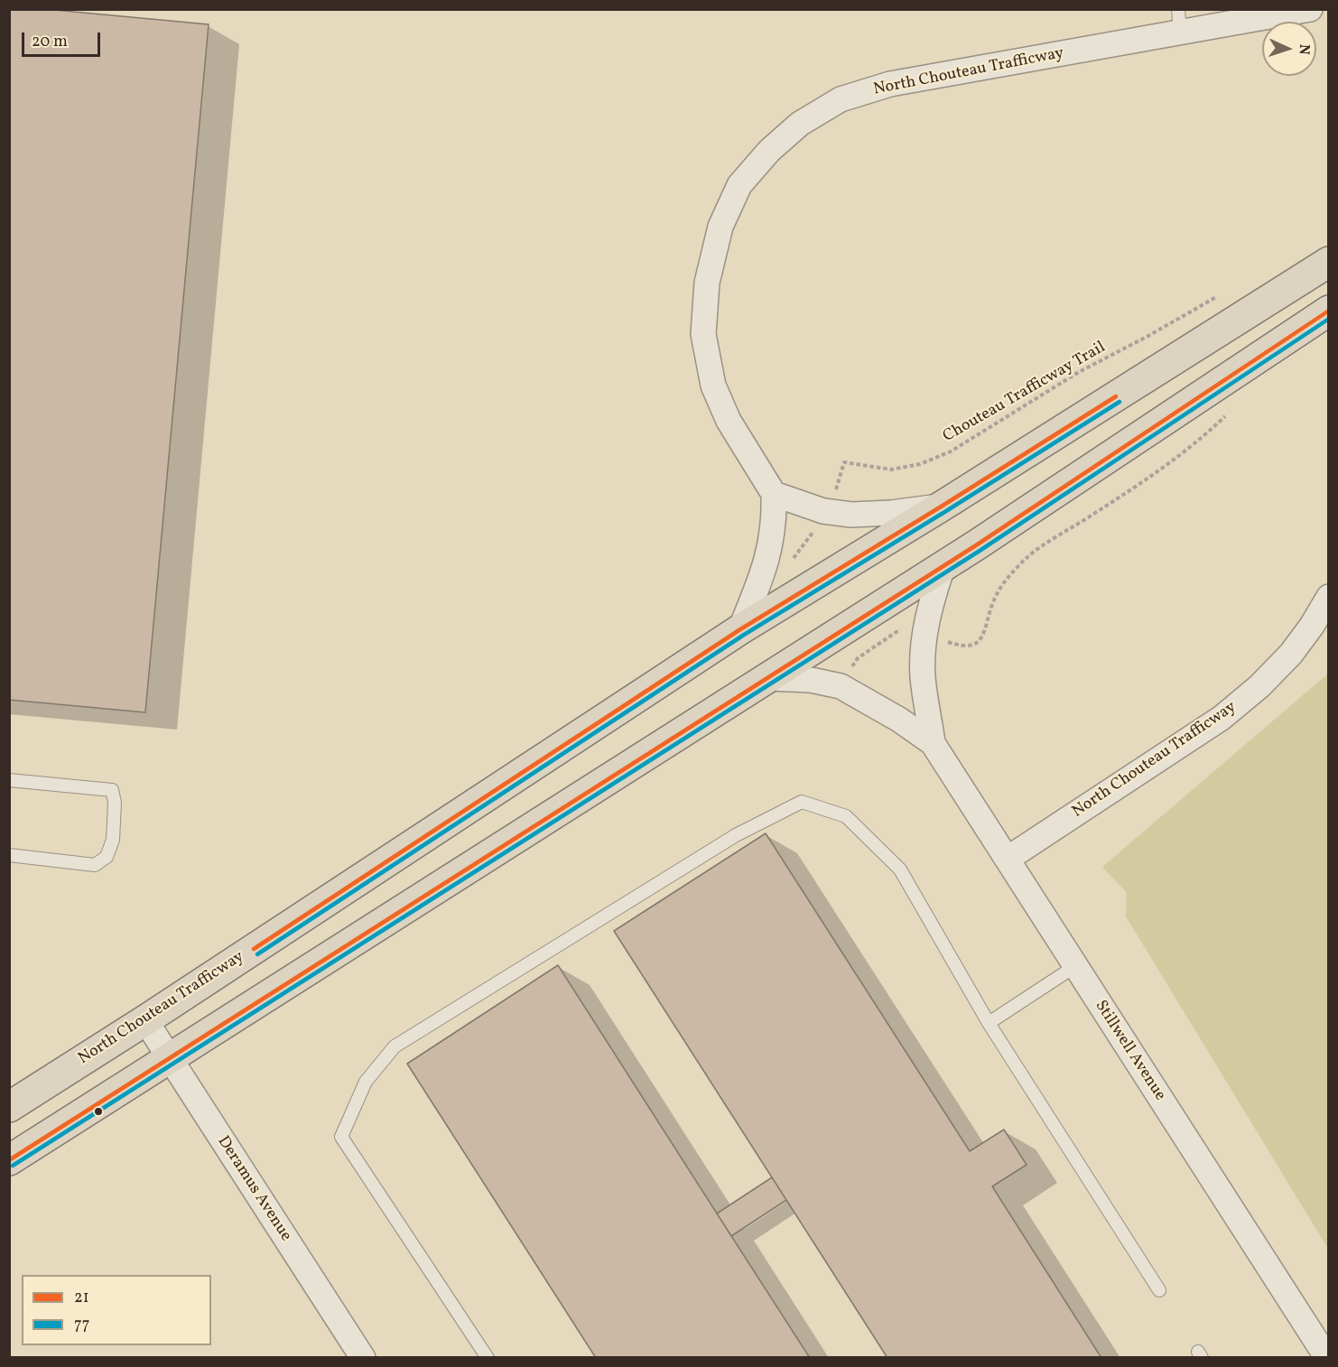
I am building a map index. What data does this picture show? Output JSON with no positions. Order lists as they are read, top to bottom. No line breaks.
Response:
{"streets":{"main road":["North Chouteau Trafficway"],"street":["Stillwell Avenue","Deramus Avenue"],"path":["Chouteau Trafficway Trail"]},"crossings":[["North Chouteau Trafficway","Chouteau Trafficway Trail"],["North Chouteau Trafficway","Stillwell Avenue"],["North Chouteau Trafficway","Deramus Avenue"]],"lines":["transit line 21","transit line 77"],"legend":["21","77"],"scale_bar":"20 m","north":"right"}
